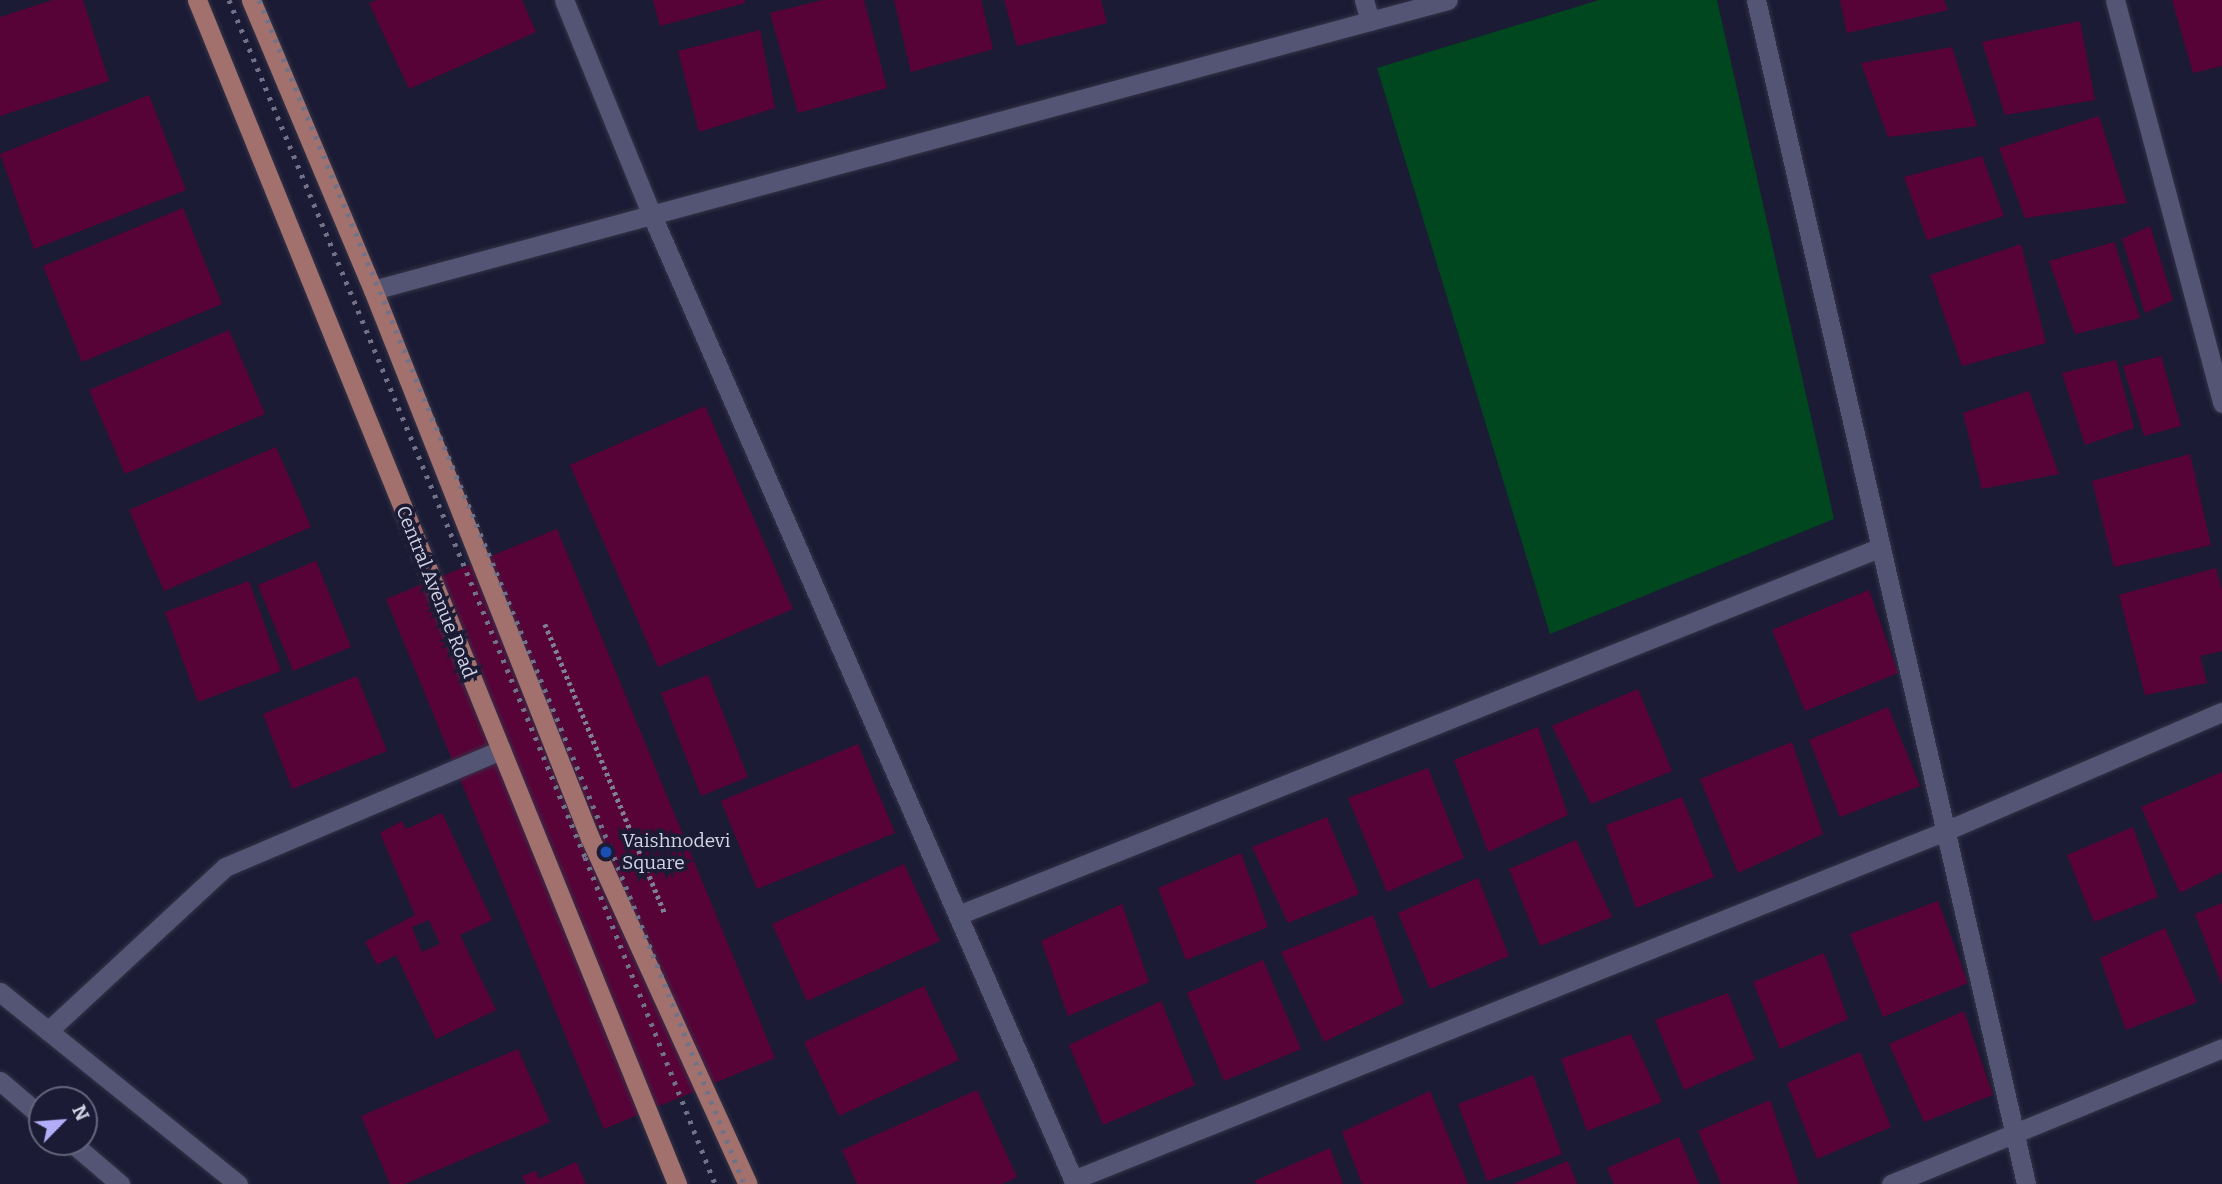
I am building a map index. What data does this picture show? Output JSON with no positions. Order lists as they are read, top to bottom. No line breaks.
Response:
{"streets":{"main road":["Central Avenue Road"]},"places":["Vaishnodevi Square"],"north":"top right"}
